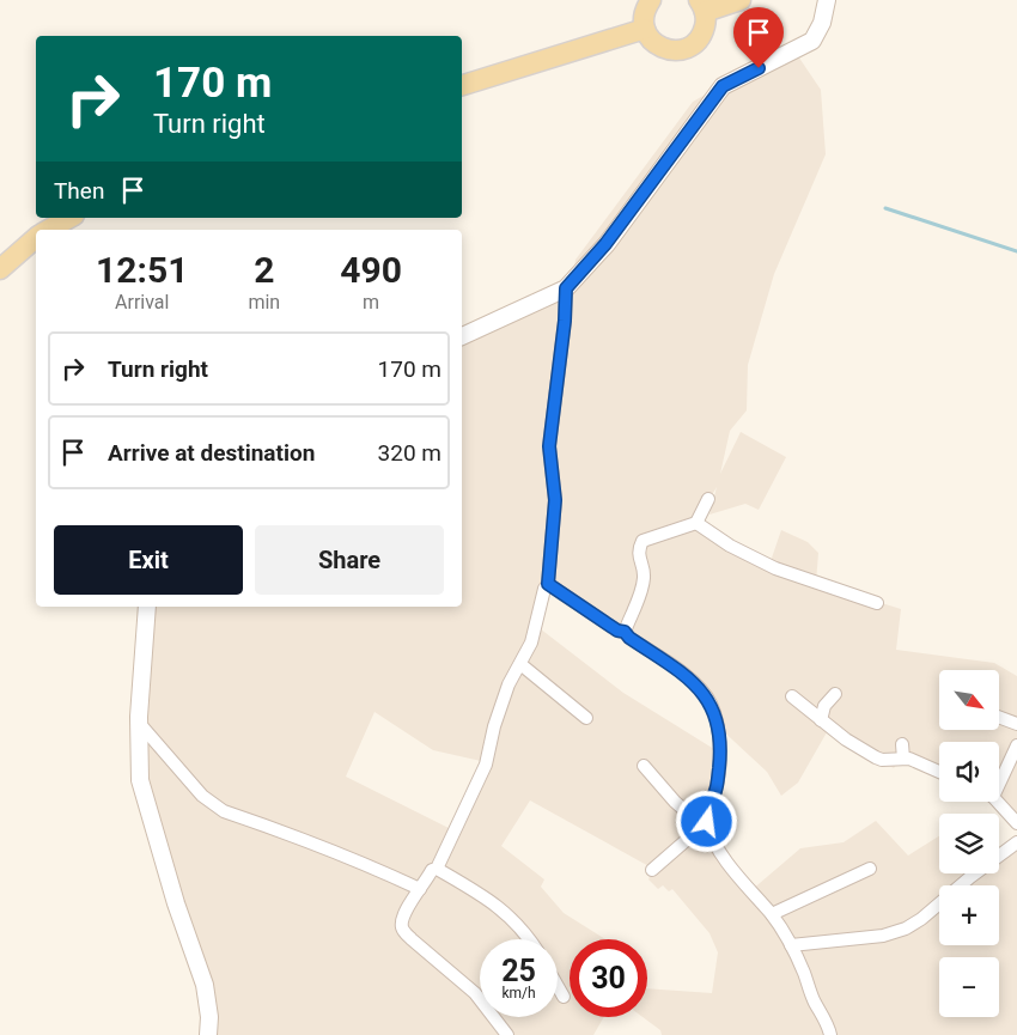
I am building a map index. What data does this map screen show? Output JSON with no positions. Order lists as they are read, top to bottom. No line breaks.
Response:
{"north":"bottom right","page":{"turn":["170 m","Turn right"],"then":"Then","eta":["12:51","Arrival","2","min","490","m"],"list":[{"name":"Turn right","value":"170 m"},{"name":"Arrive at destination","value":"320 m"}],"buttons":["Exit","Share"],"map_buttons":["+","−"],"speed":"25 km/h","limit":"30"}}
